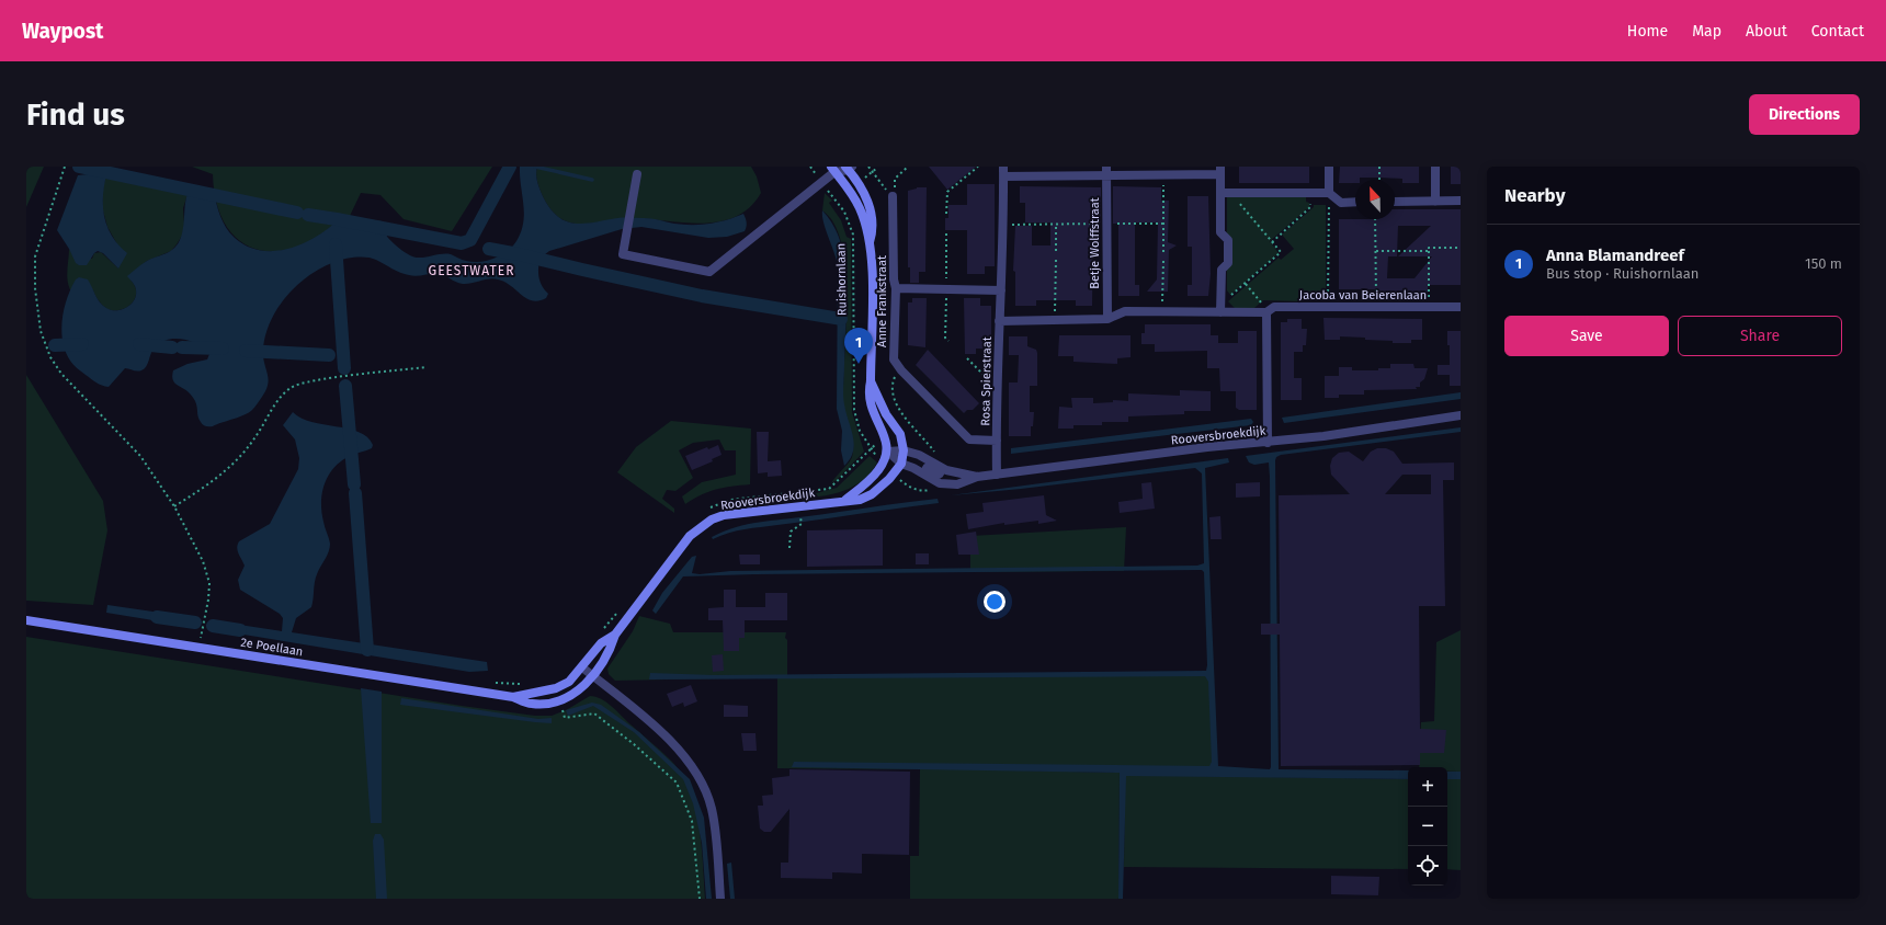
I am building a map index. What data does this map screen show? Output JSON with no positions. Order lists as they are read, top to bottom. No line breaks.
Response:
{"streets":{"main road":["Rooversbroekdijk","2e Poellaan"],"street":["Betje Wolffstraat","Jacoba van Beierenlaan","Anne Frankstraat","Rosa Spierstraat"],"path":["Ruishornlaan"]},"crossings":[["Betje Wolffstraat","Jacoba van Beierenlaan"],["Ruishornlaan","Rooversbroekdijk"],["Jacoba van Beierenlaan","Rosa Spierstraat"],["Anne Frankstraat","Rosa Spierstraat"],["Rosa Spierstraat","Rooversbroekdijk"],["Rooversbroekdijk","2e Poellaan"]],"districts":["GEESTWATER"],"north":"top","page":{"header":"Waypost","nav":["Home","Map","About","Contact"],"buttons":["Directions",["Save","Share"]],"title":"Find us","heading":"Nearby","list":[{"mark":"1","name":"Anna Blamandreef","note":"Bus stop · Ruishornlaan","value":"150 m"}],"pins":"1","map_buttons":["+","−"]}}
